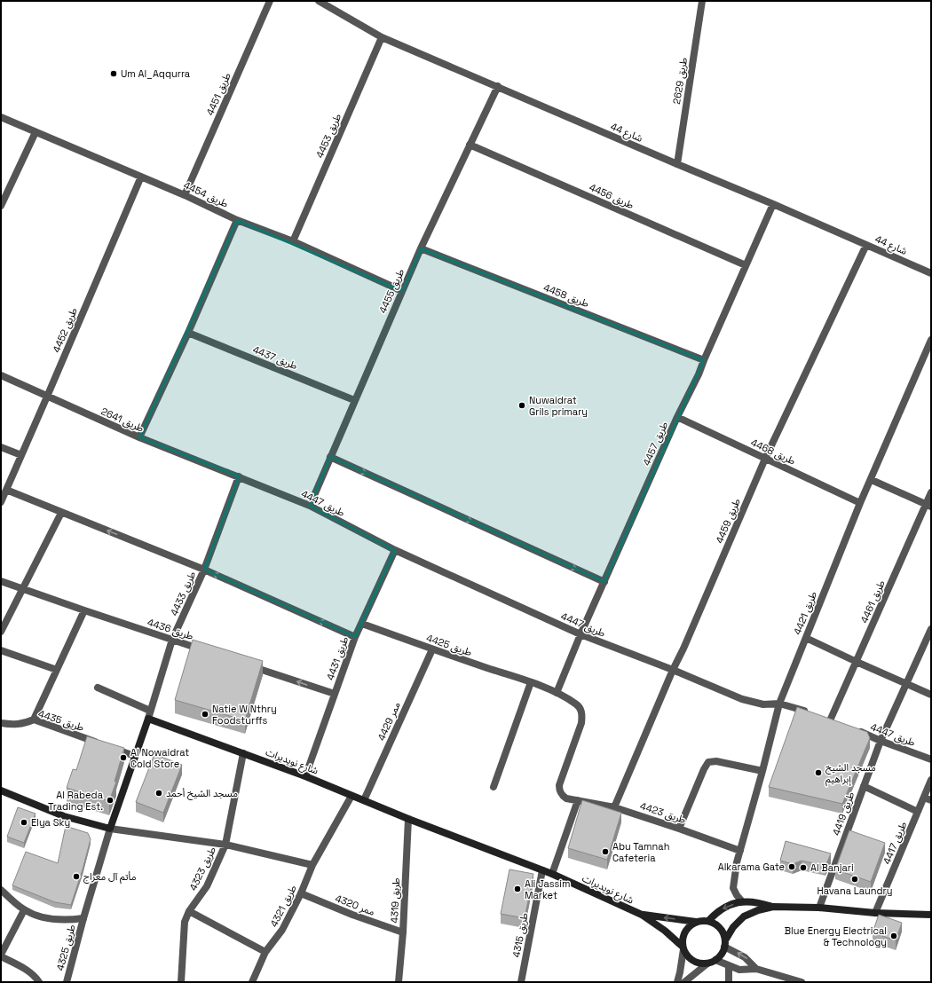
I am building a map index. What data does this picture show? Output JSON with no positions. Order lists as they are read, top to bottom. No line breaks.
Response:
{"streets":{"street":["طريق 2629","طريق 4451","شارع 44","طريق 4453","طريق 4454","طريق 4456","طريق 4455","طريق 4458","طريق 4452","طريق 4437","طريق 2641","طريق 4457","طريق 4468","طريق 4447","طريق 4459","طريق 4433","طريق 4461","طريق 4421","طريق 4436","طريق 4425","طريق 4431","طريق 4435","ممر 4429","شارع نويديرات","طريق 4423","طريق 4419","طريق 4417","طريق 4323","طريق 4319","ممر 4320","طريق 4321","طريق 4315","طريق 4325"]},"crossings":[["طريق 2629","شارع 44"],["طريق 4451","طريق 4454"],["شارع 44","طريق 4453"],["شارع 44","طريق 4455"],["شارع 44","طريق 4457"],["شارع 44","طريق 4459"],["طريق 4453","طريق 4454"],["طريق 4454","طريق 4455"],["طريق 4454","طريق 4452"],["طريق 4456","طريق 4455"],["طريق 4456","طريق 4457"],["طريق 4455","طريق 4458"],["طريق 4455","طريق 4437"],["طريق 4455","طريق 4447"],["طريق 4458","طريق 4457"],["طريق 4452","طريق 2641"],["طريق 2641","طريق 4447"],["طريق 2641","طريق 4433"],["طريق 4457","طريق 4468"],["طريق 4457","طريق 4447"],["طريق 4457","طريق 4425"],["طريق 4468","طريق 4459"],["طريق 4468","طريق 4421"],["طريق 4447","طريق 4459"],["طريق 4447","طريق 4433"],["طريق 4447","طريق 4421"],["طريق 4447","طريق 4431"],["طريق 4447","طريق 4419"],["طريق 4459","طريق 4423"],["طريق 4433","طريق 4436"],["طريق 4433","شارع نويديرات"],["طريق 4421","طريق 4423"],["طريق 4425","طريق 4431"],["طريق 4425","ممر 4429"],["طريق 4425","طريق 4423"],["طريق 4431","شارع نويديرات"],["ممر 4429","شارع نويديرات"],["شارع نويديرات","طريق 4323"],["شارع نويديرات","طريق 4319"],["شارع نويديرات","طريق 4321"],["شارع نويديرات","طريق 4315"],["طريق 4323","طريق 4325"],["طريق 4319","ممر 4320"],["ممر 4320","طريق 4321"]],"places":["Um Al_Aqqurra","Nuwaidrat Grils primary","Natie W Nthry Foodsturffs","Al Nowaidrat Cold Store","مسجد الشيخ إبراهيم","مسجد الشيخ أحمد","Al Rabeda Trading Est.","Elya Sky","Abu Tamnah Cafeteria","Alkarama Gate","Al Banjari","مأتم آل معراج","Havana Laundry","Ali Jassim Market","Blue Energy Electrical & Technology"]}
